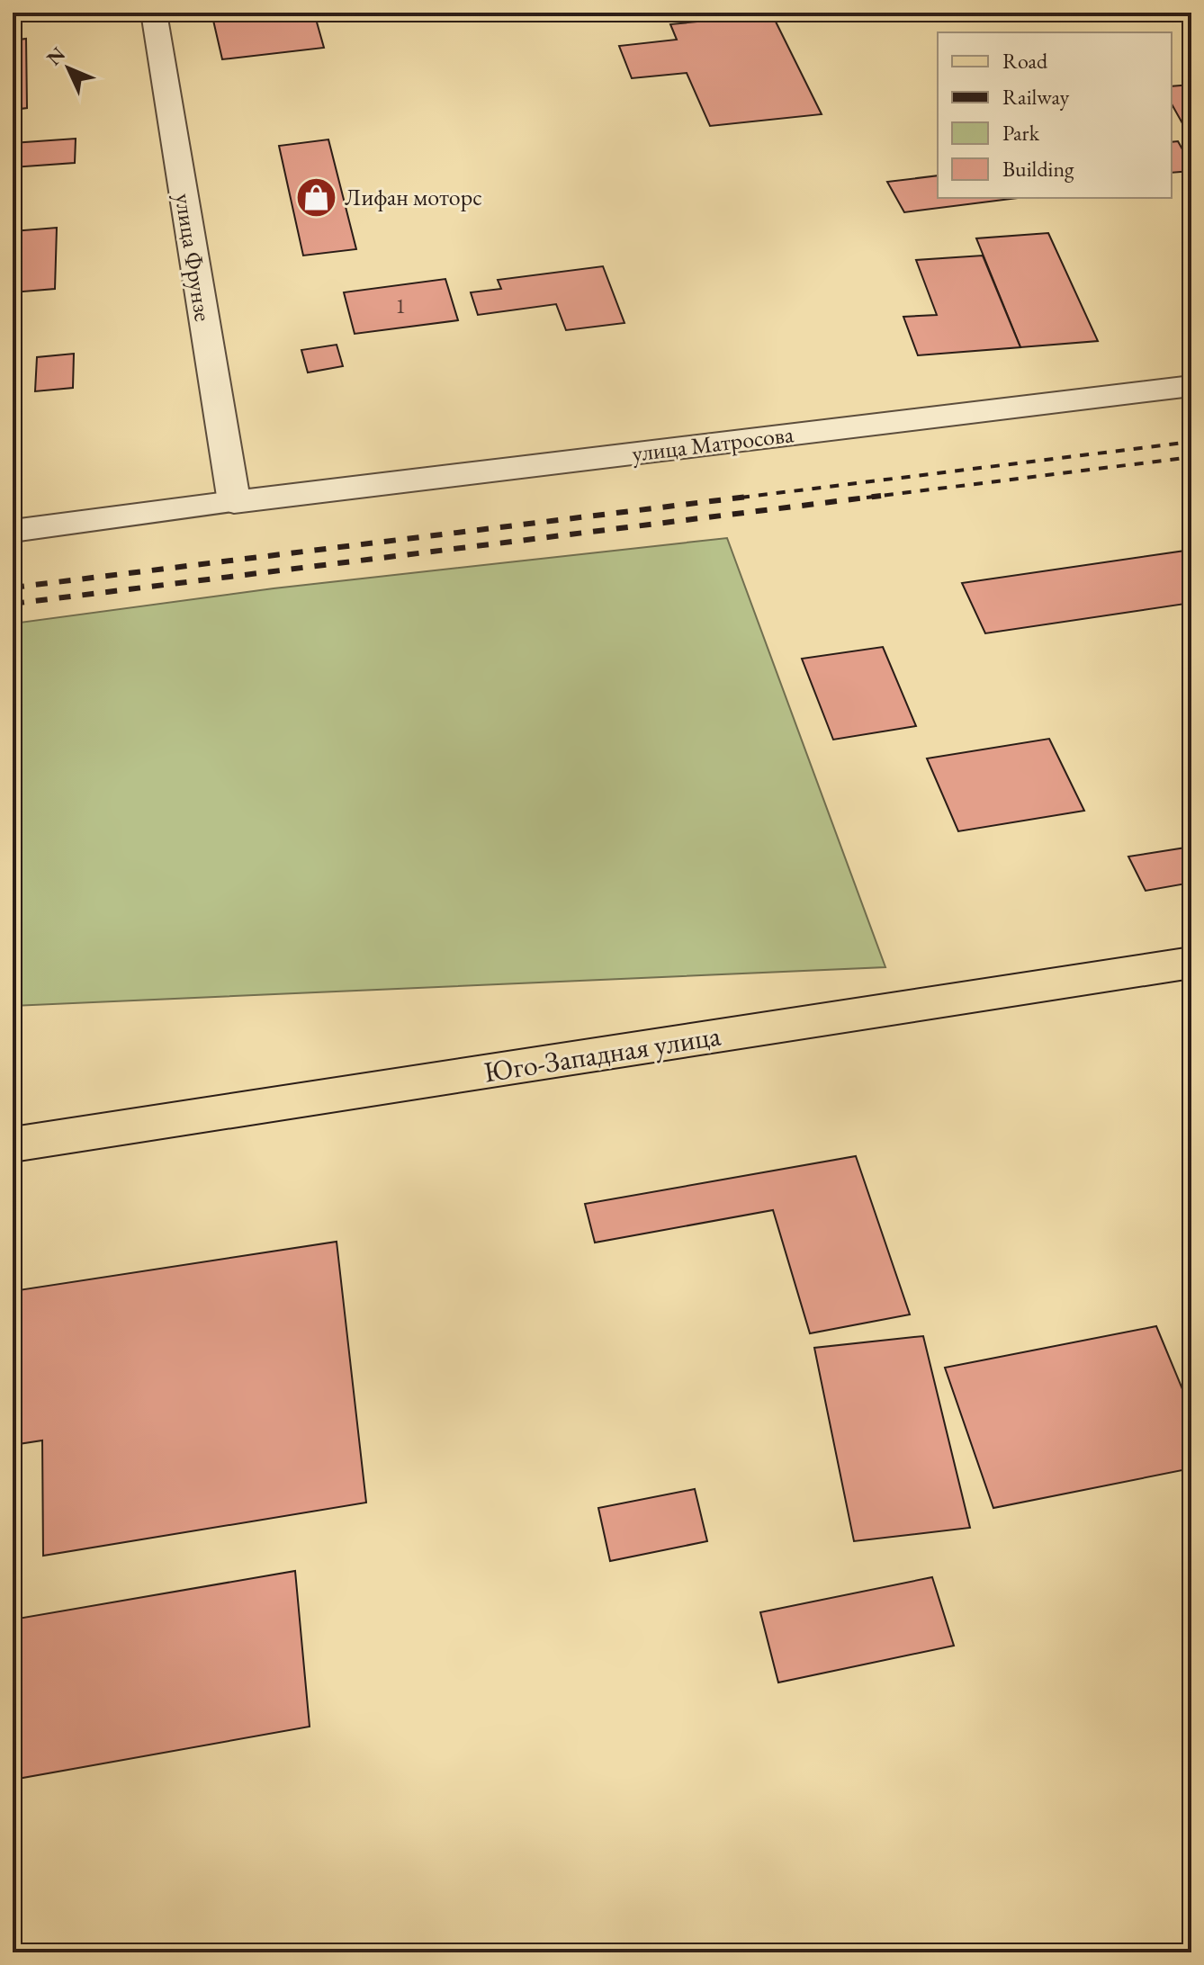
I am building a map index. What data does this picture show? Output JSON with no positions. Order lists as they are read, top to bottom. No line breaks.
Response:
{"streets":{"main road":["Юго-Западная улица"],"street":["улица Фрунзе","улица Матросова"]},"crossings":[["улица Фрунзе","улица Матросова"]],"places":{"shop":["Лифан моторс"]},"house_numbers":["1"],"legend":["Road","Railway","Park","Building"],"north":"top left"}
